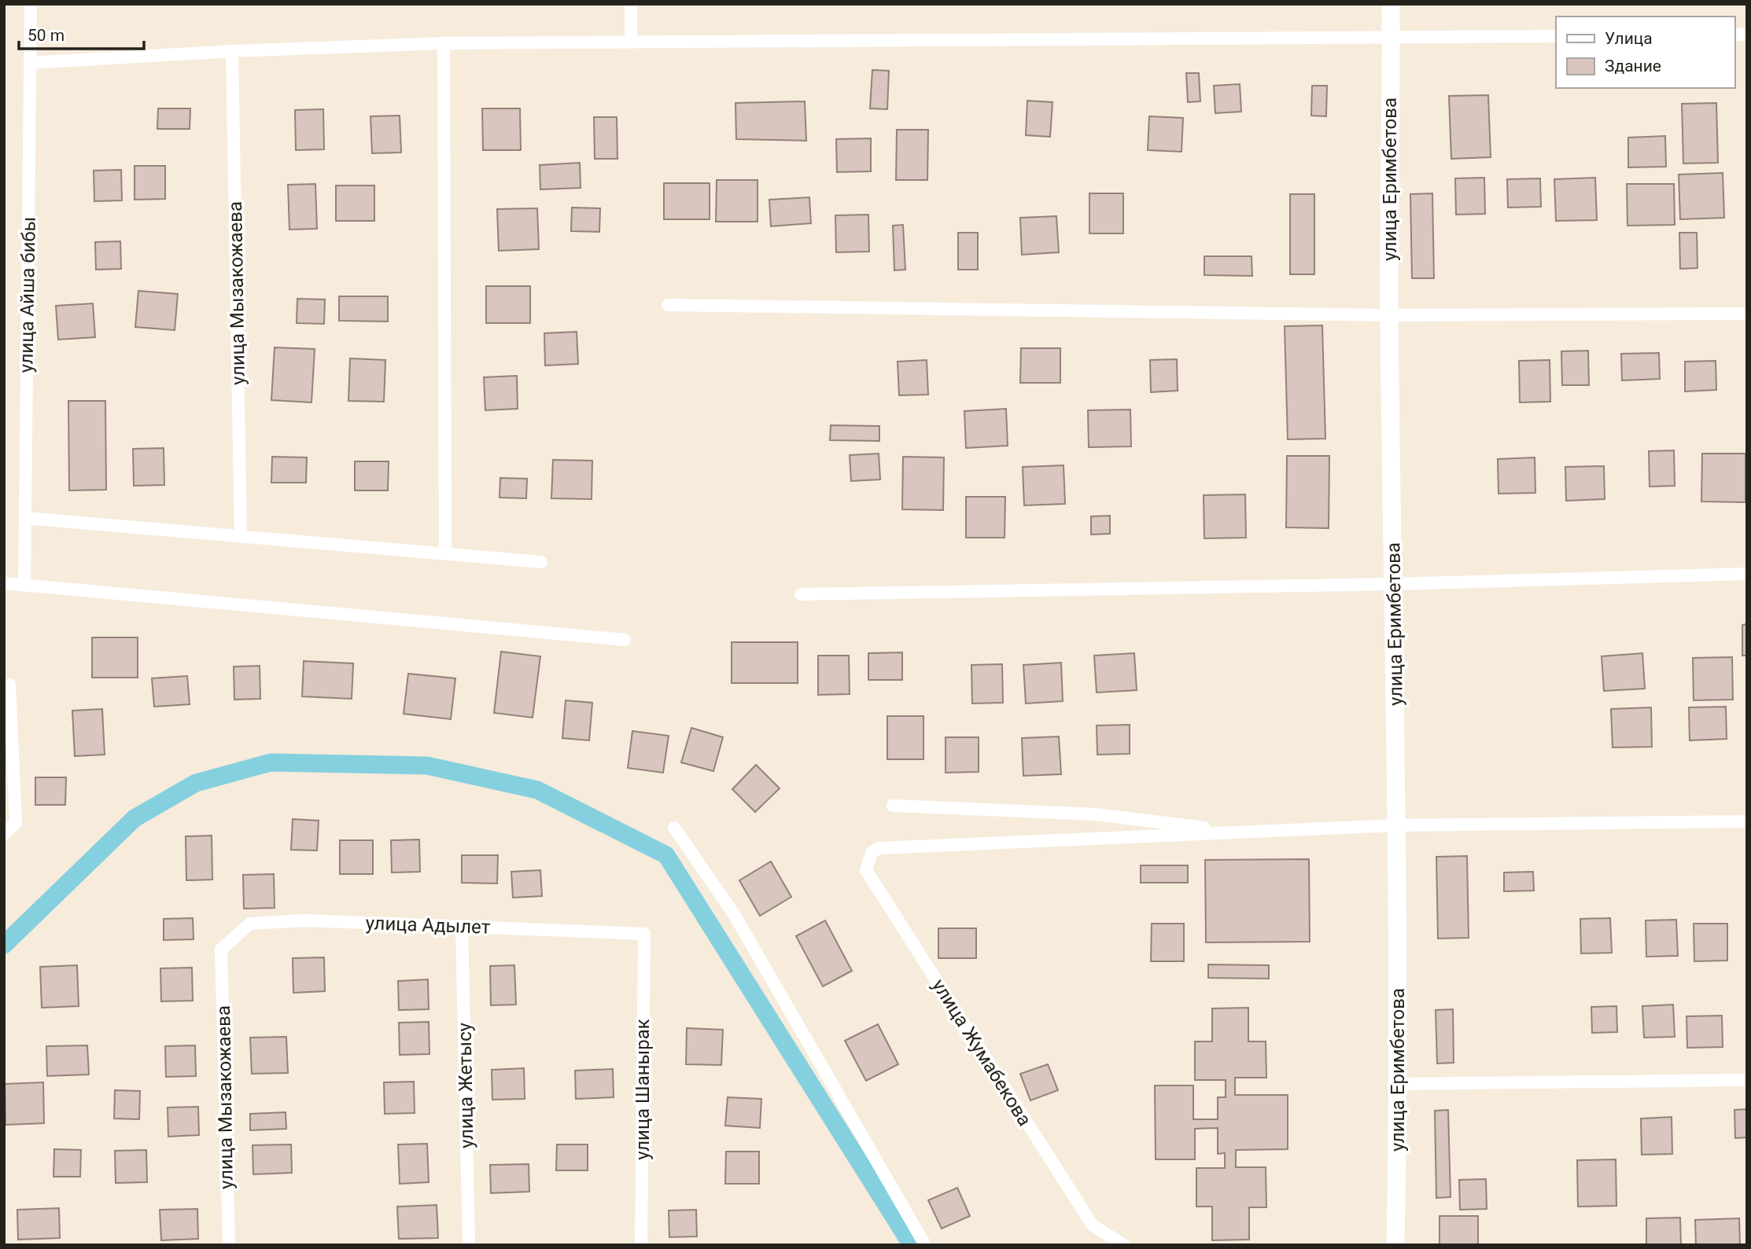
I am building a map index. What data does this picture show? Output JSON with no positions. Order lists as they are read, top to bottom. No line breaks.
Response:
{"streets":{"main road":["улица Еримбетова"],"street":["улица Мызакожаева","улица Айша бибы","улица Адылет","улица Жумабекова","улица Жетысу","улица Шанырак"]},"crossings":[["улица Мызакожаева","улица Адылет"],["улица Адылет","улица Жетысу"],["улица Адылет","улица Шанырак"]],"legend":["Улица","Здание"],"scale_bar":"50 m"}
